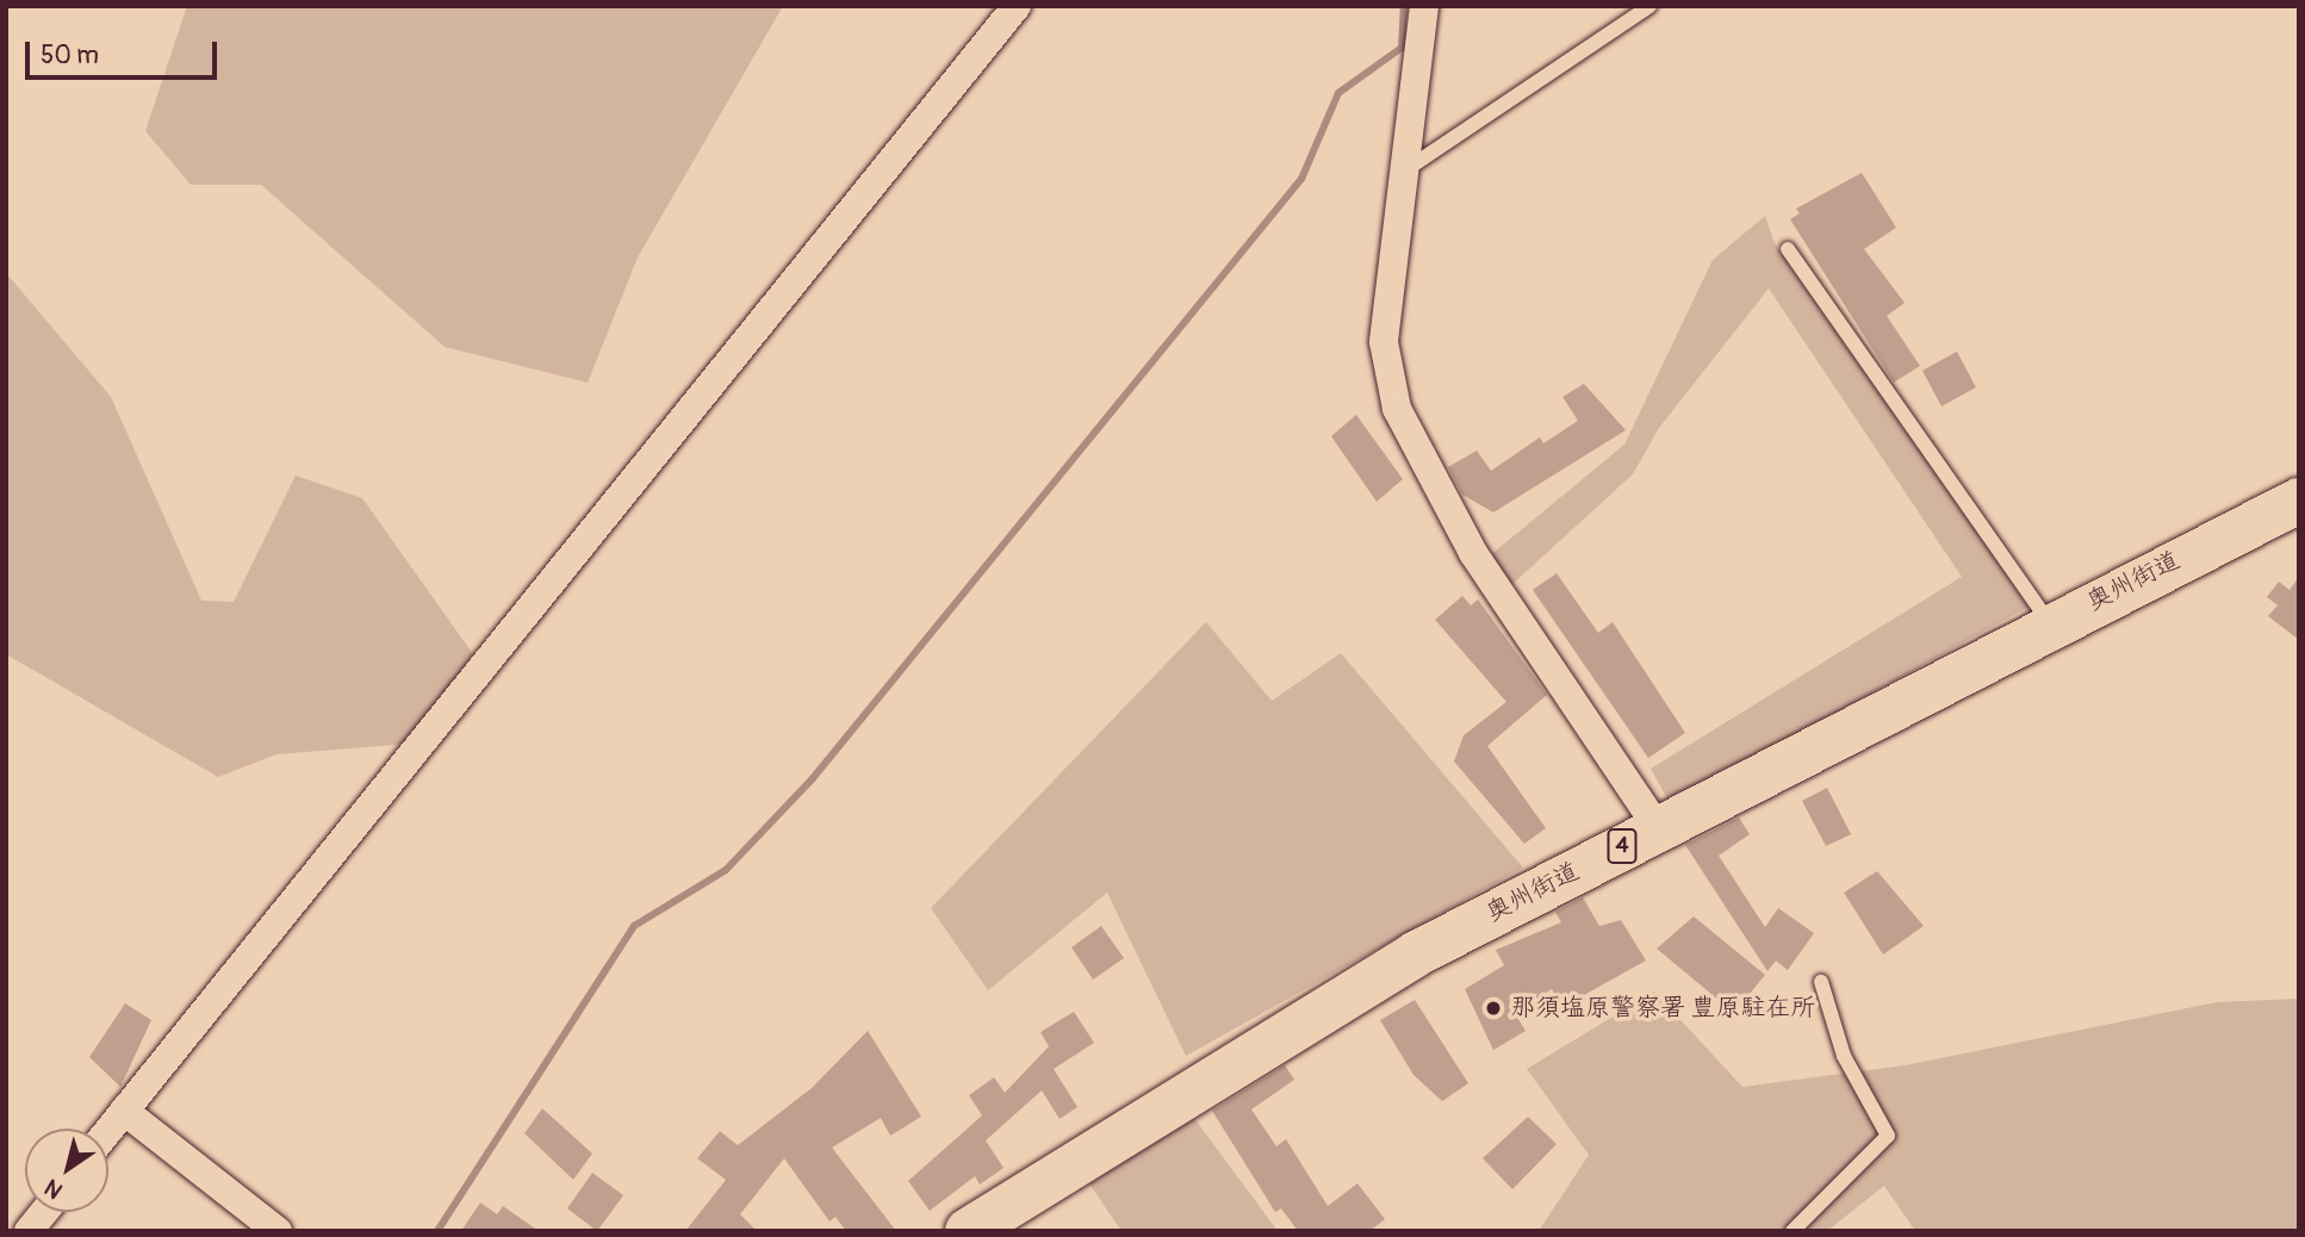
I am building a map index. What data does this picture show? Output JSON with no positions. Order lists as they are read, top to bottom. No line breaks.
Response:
{"streets":{"highway":["奥州街道","4"]},"places":["那須塩原警察署 豊原駐在所"],"scale_bar":"50 m","north":"bottom left"}
